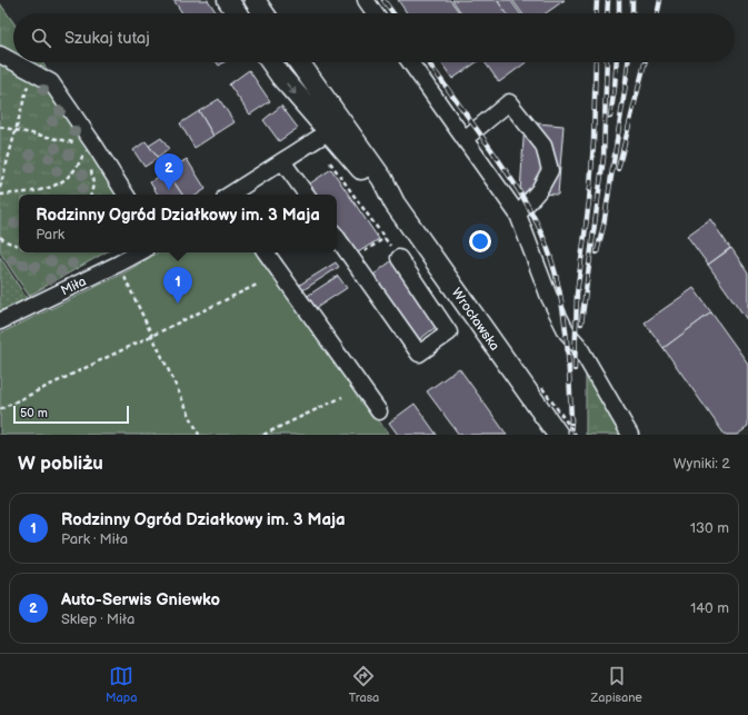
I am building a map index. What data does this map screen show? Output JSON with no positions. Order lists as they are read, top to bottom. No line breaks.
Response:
{"streets":{"main road":["Wrocławska"],"street":["Miła"]},"scale_bar":"50 m","page":{"search":"Szukaj tutaj","pins":["2","1"],"popup":["Rodzinny Ogród Działkowy im. 3 Maja","Park"],"scale":"50 m","heading":["W pobliżu","Wyniki: 2"],"list":[{"mark":"1","name":"Rodzinny Ogród Działkowy im. 3 Maja","note":"Park · Miła","value":"130 m"},{"mark":"2","name":"Auto-Serwis Gniewko","note":"Sklep · Miła","value":"140 m"}],"nav":["Mapa","Trasa","Zapisane"]}}
